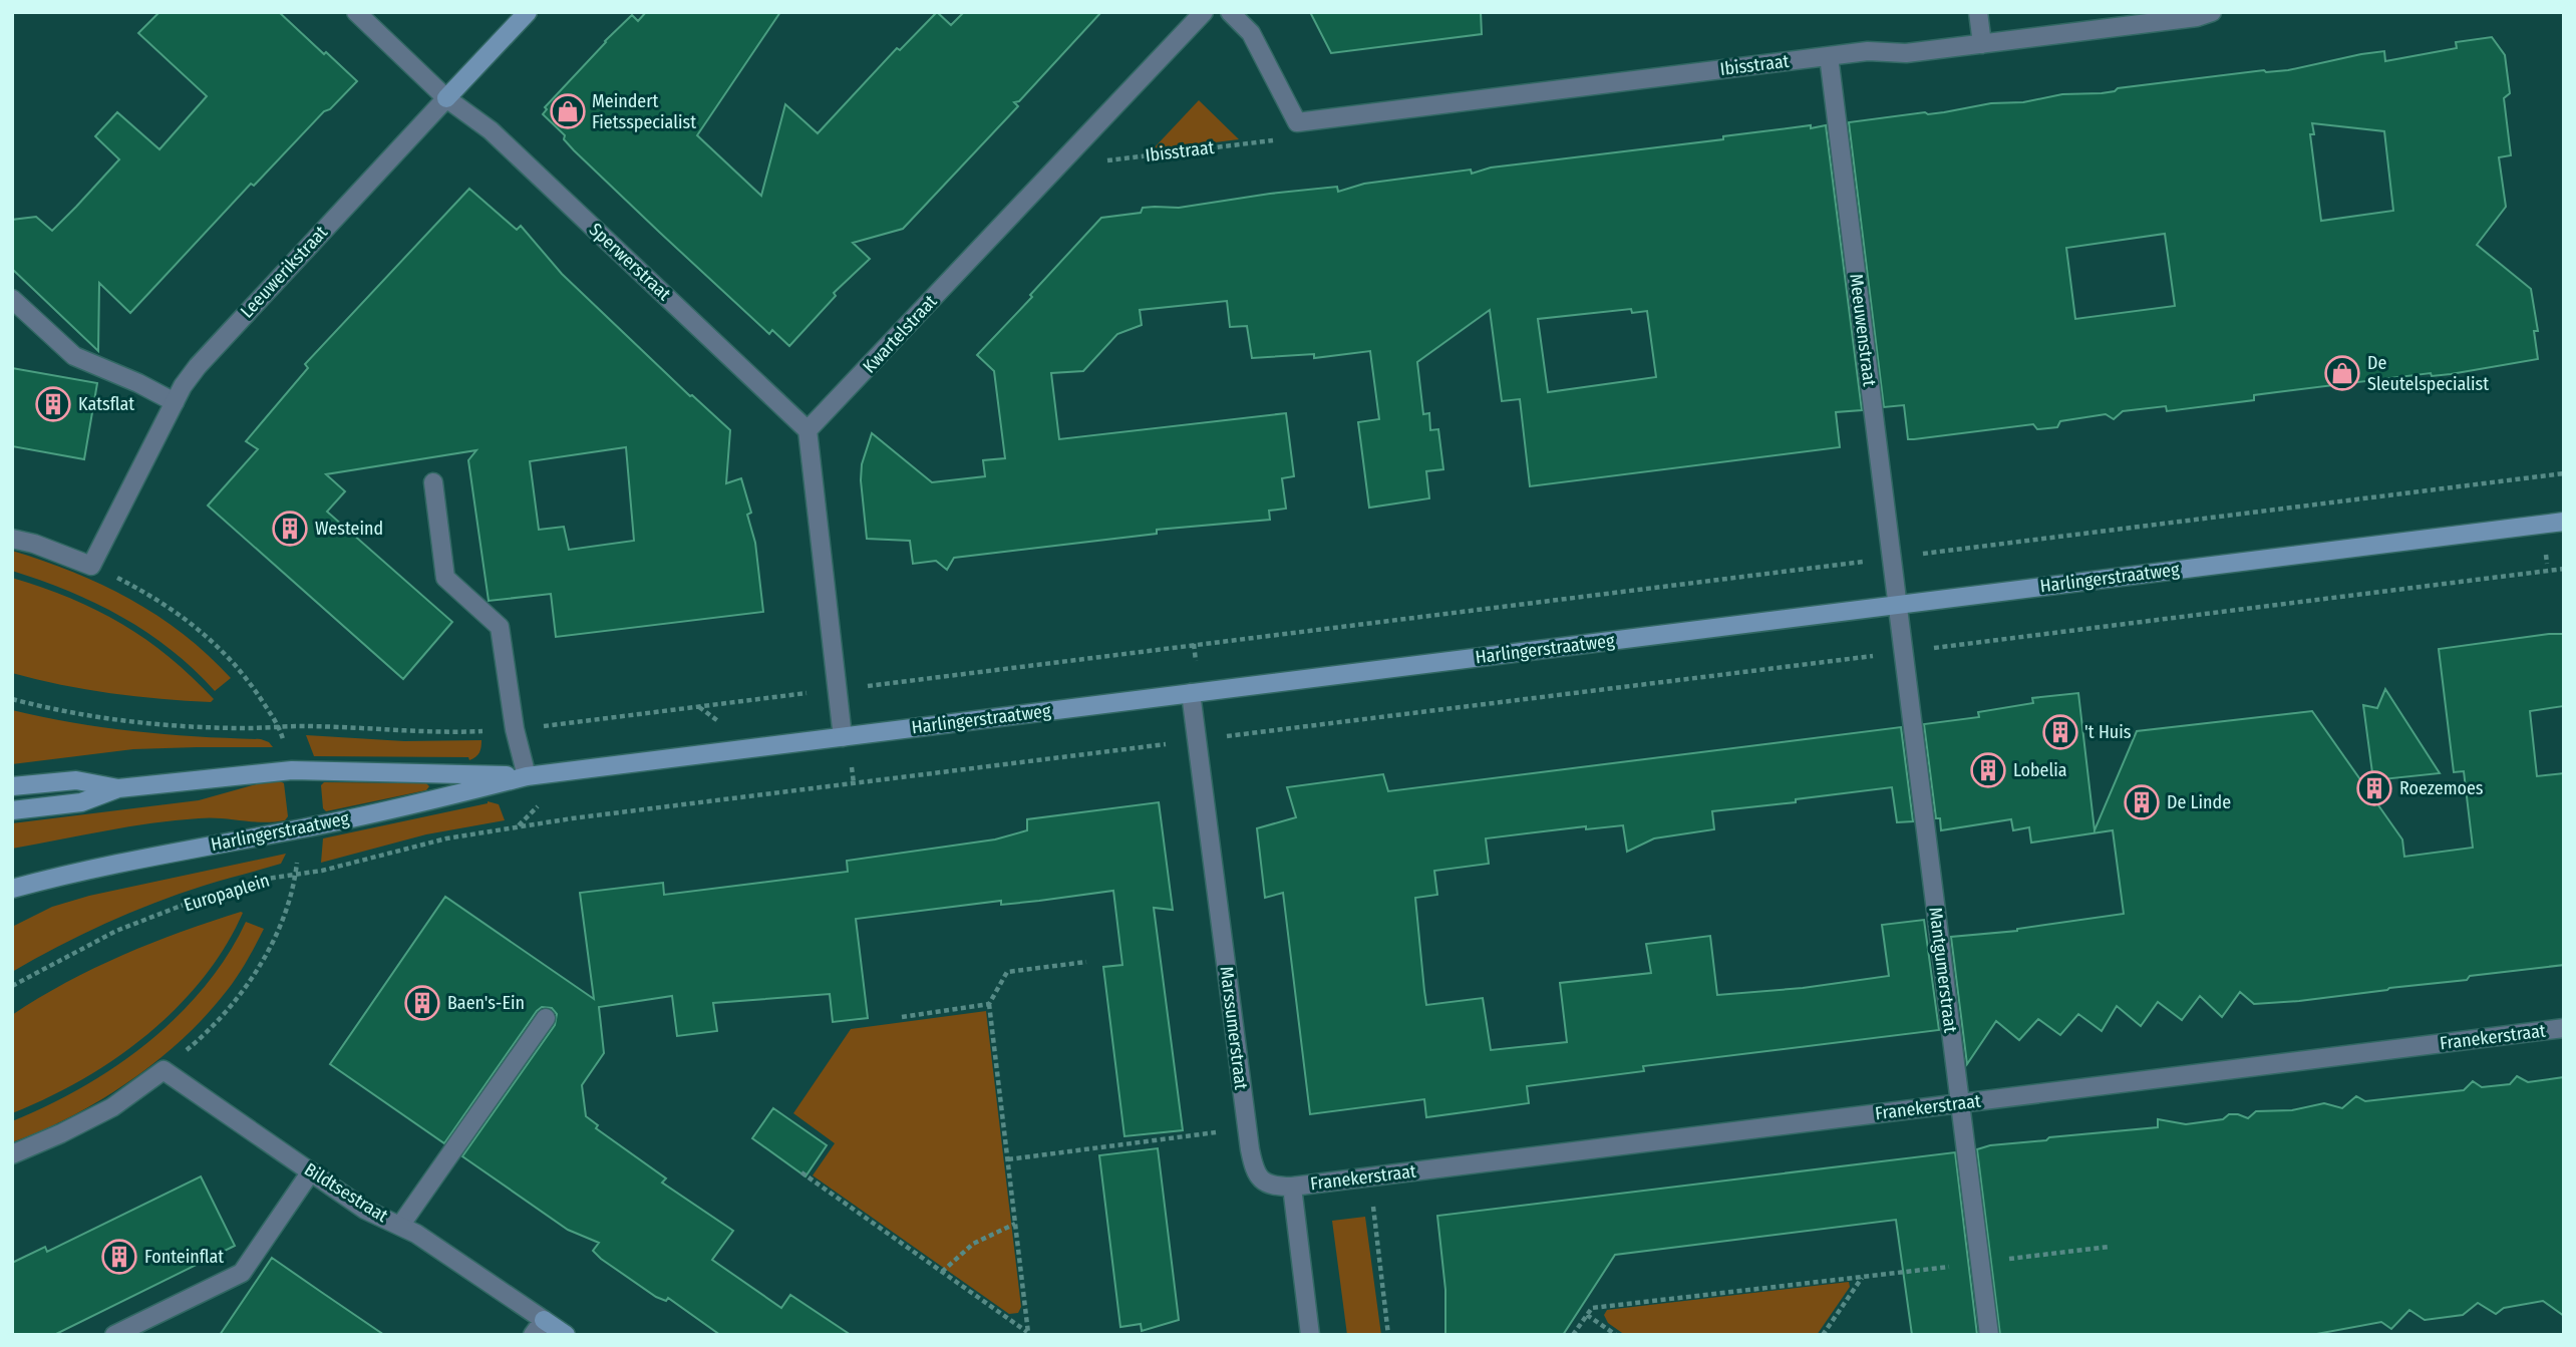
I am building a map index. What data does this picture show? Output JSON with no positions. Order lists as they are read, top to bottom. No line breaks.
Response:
{"streets":{"main road":["Leeuwerikstraat","Harlingerstraatweg","Bildtsestraat"],"street":["Ibisstraat","Sperwerstraat","Meeuwenstraat","Kwartelstraat","Mantgumerstraat","Marssumerstraat","Franekerstraat"],"path":["Europaplein"]},"crossings":[["Ibisstraat","Meeuwenstraat"],["Ibisstraat","Kwartelstraat"],["Sperwerstraat","Leeuwerikstraat"],["Sperwerstraat","Kwartelstraat"],["Meeuwenstraat","Harlingerstraatweg"],["Meeuwenstraat","Mantgumerstraat"],["Harlingerstraatweg","Mantgumerstraat"],["Harlingerstraatweg","Marssumerstraat"],["Europaplein","Bildtsestraat"],["Mantgumerstraat","Franekerstraat"],["Marssumerstraat","Franekerstraat"]],"places":{"shop":["Meindert Fietsspecialist","De Sleutelspecialist"],"building":["Katsflat","Westeind","'t Huis","Lobelia","Roezemoes","De Linde","Baen's-Ein","Fonteinflat"]}}
